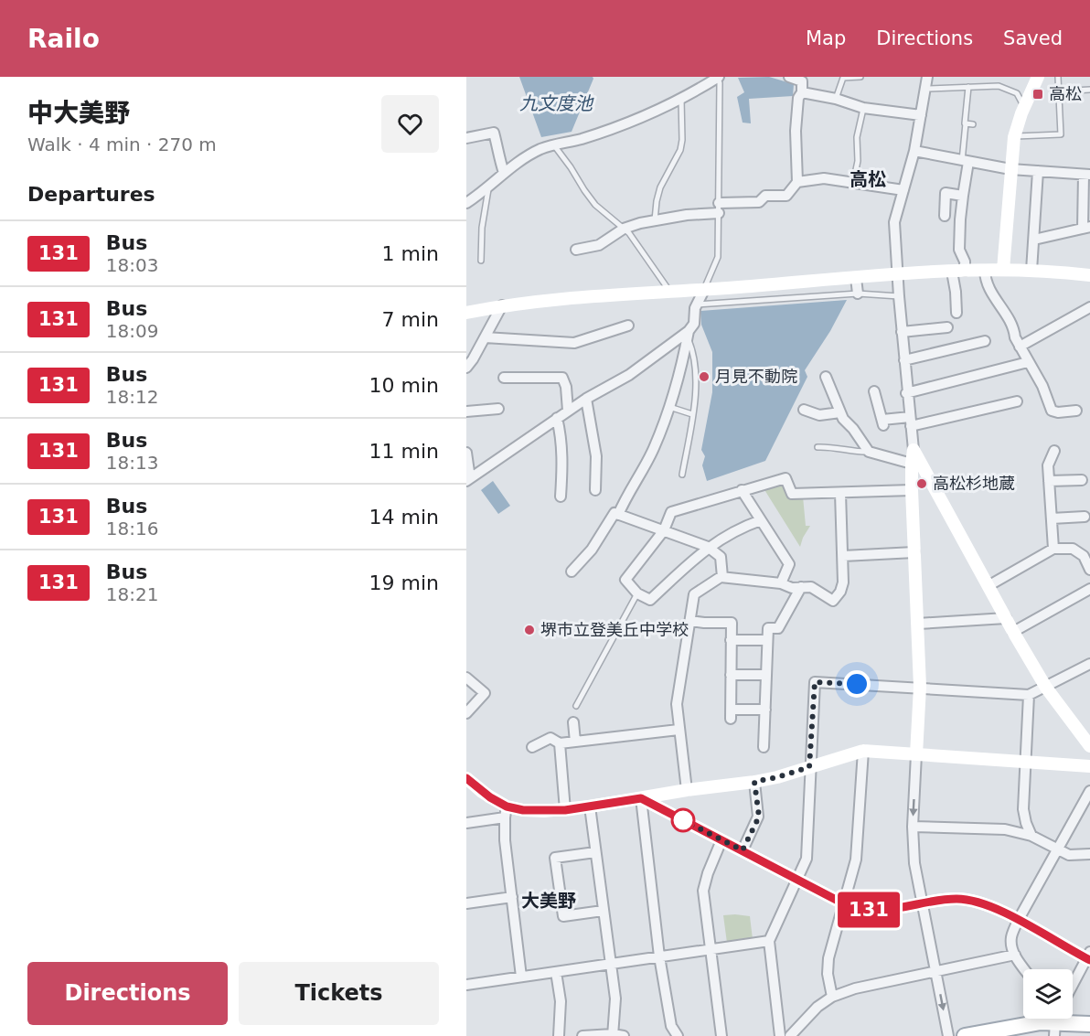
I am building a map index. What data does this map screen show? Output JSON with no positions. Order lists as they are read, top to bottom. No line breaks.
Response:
{"districts":["高松","大美野"],"water":["九文度池"],"places":{"transit":["高松"],"other":["月見不動院","高松杉地蔵","堺市立登美丘中学校"]},"lines":["bus line 131"],"page":{"header":"Railo","nav":["Map","Directions","Saved"],"heading":[["中大美野","Walk · 4 min · 270 m"],"Departures"],"on_map":"131","list":[{"mark":"131","name":"Bus","note":"18:03","value":"1 min"},{"mark":"131","name":"Bus","note":"18:09","value":"7 min"},{"mark":"131","name":"Bus","note":"18:12","value":"10 min"},{"mark":"131","name":"Bus","note":"18:13","value":"11 min"},{"mark":"131","name":"Bus","note":"18:16","value":"14 min"},{"mark":"131","name":"Bus","note":"18:21","value":"19 min"}],"buttons":["Directions","Tickets"]}}
